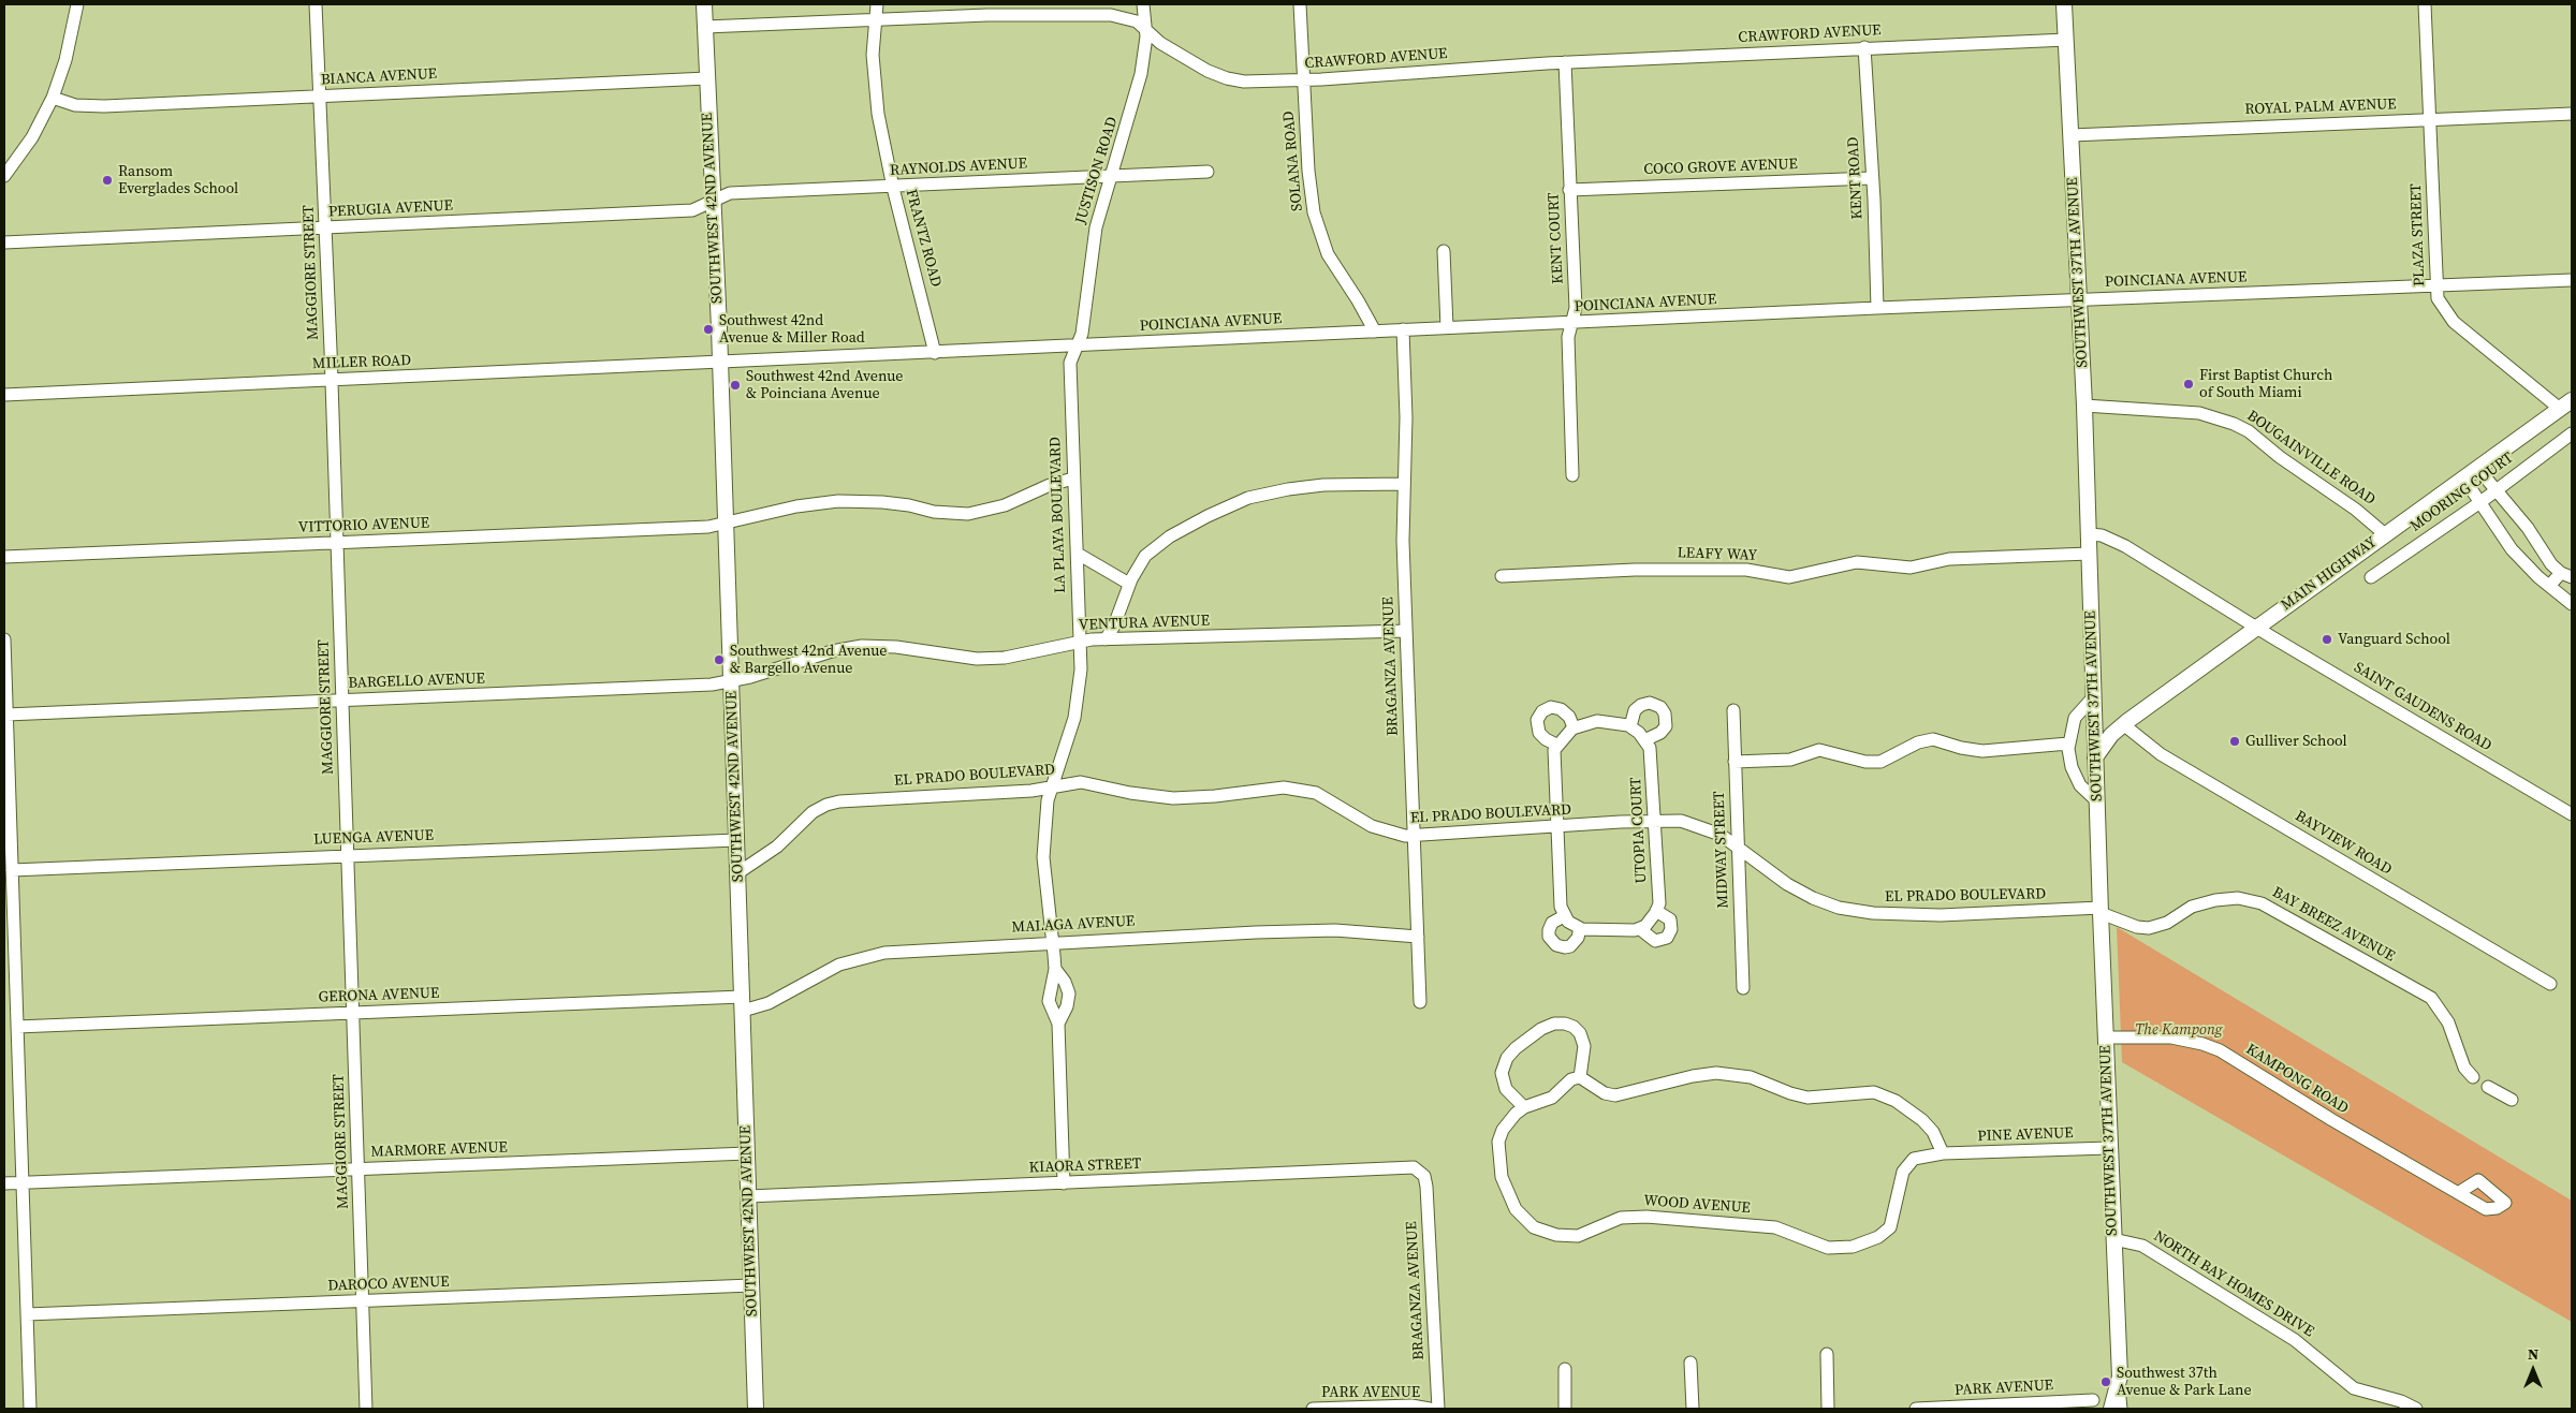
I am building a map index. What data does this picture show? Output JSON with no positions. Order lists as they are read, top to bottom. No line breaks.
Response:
{"streets":{"main road":["SOUTHWEST 42ND AVENUE","SOUTHWEST 37TH AVENUE","MAIN HIGHWAY"],"street":["CRAWFORD AVENUE","BIANCA AVENUE","ROYAL PALM AVENUE","SOLANA ROAD","RAYNOLDS AVENUE","COCO GROVE AVENUE","JUSTISON ROAD","KENT ROAD","PERUGIA AVENUE","PLAZA STREET","FRANTZ ROAD","KENT COURT","MAGGIORE STREET","POINCIANA AVENUE","MILLER ROAD","BOUGAINVILLE ROAD","MOORING COURT","LA PLAYA BOULEVARD","VITTORIO AVENUE","LEAFY WAY","VENTURA AVENUE","BRAGANZA AVENUE","BARGELLO AVENUE","SAINT GAUDENS ROAD","EL PRADO BOULEVARD","UTOPIA COURT","LUENGA AVENUE","BAYVIEW ROAD","MIDWAY STREET","MALAGA AVENUE","BAY BREEZ AVENUE","GERONA AVENUE","KAMPONG ROAD","PINE AVENUE","MARMORE AVENUE","KIAORA STREET","WOOD AVENUE","DAROCO AVENUE","NORTH BAY HOMES DRIVE","PARK AVENUE"]},"crossings":[["CRAWFORD AVENUE","SOLANA ROAD"],["CRAWFORD AVENUE","JUSTISON ROAD"],["CRAWFORD AVENUE","KENT ROAD"],["CRAWFORD AVENUE","SOUTHWEST 42ND AVENUE"],["CRAWFORD AVENUE","FRANTZ ROAD"],["CRAWFORD AVENUE","KENT COURT"],["CRAWFORD AVENUE","SOUTHWEST 37TH AVENUE"],["BIANCA AVENUE","SOUTHWEST 42ND AVENUE"],["BIANCA AVENUE","MAGGIORE STREET"],["ROYAL PALM AVENUE","PLAZA STREET"],["ROYAL PALM AVENUE","SOUTHWEST 37TH AVENUE"],["SOLANA ROAD","POINCIANA AVENUE"],["RAYNOLDS AVENUE","JUSTISON ROAD"],["RAYNOLDS AVENUE","SOUTHWEST 42ND AVENUE"],["RAYNOLDS AVENUE","PERUGIA AVENUE"],["RAYNOLDS AVENUE","FRANTZ ROAD"],["COCO GROVE AVENUE","KENT ROAD"],["COCO GROVE AVENUE","KENT COURT"],["JUSTISON ROAD","POINCIANA AVENUE"],["JUSTISON ROAD","LA PLAYA BOULEVARD"],["KENT ROAD","POINCIANA AVENUE"],["SOUTHWEST 42ND AVENUE","PERUGIA AVENUE"],["SOUTHWEST 42ND AVENUE","POINCIANA AVENUE"],["SOUTHWEST 42ND AVENUE","MILLER ROAD"],["SOUTHWEST 42ND AVENUE","VITTORIO AVENUE"],["SOUTHWEST 42ND AVENUE","VENTURA AVENUE"],["SOUTHWEST 42ND AVENUE","BARGELLO AVENUE"],["SOUTHWEST 42ND AVENUE","EL PRADO BOULEVARD"],["SOUTHWEST 42ND AVENUE","LUENGA AVENUE"],["SOUTHWEST 42ND AVENUE","MALAGA AVENUE"],["SOUTHWEST 42ND AVENUE","GERONA AVENUE"],["SOUTHWEST 42ND AVENUE","MARMORE AVENUE"],["SOUTHWEST 42ND AVENUE","KIAORA STREET"],["SOUTHWEST 42ND AVENUE","DAROCO AVENUE"],["PERUGIA AVENUE","MAGGIORE STREET"],["PLAZA STREET","POINCIANA AVENUE"],["PLAZA STREET","MAIN HIGHWAY"],["FRANTZ ROAD","POINCIANA AVENUE"],["KENT COURT","POINCIANA AVENUE"],["MAGGIORE STREET","MILLER ROAD"],["MAGGIORE STREET","VITTORIO AVENUE"],["MAGGIORE STREET","BARGELLO AVENUE"],["MAGGIORE STREET","LUENGA AVENUE"],["MAGGIORE STREET","GERONA AVENUE"],["MAGGIORE STREET","MARMORE AVENUE"],["MAGGIORE STREET","DAROCO AVENUE"],["SOUTHWEST 37TH AVENUE","POINCIANA AVENUE"],["SOUTHWEST 37TH AVENUE","BOUGAINVILLE ROAD"],["SOUTHWEST 37TH AVENUE","LEAFY WAY"],["SOUTHWEST 37TH AVENUE","MAIN HIGHWAY"],["SOUTHWEST 37TH AVENUE","SAINT GAUDENS ROAD"],["SOUTHWEST 37TH AVENUE","EL PRADO BOULEVARD"],["SOUTHWEST 37TH AVENUE","BAY BREEZ AVENUE"],["SOUTHWEST 37TH AVENUE","KAMPONG ROAD"],["SOUTHWEST 37TH AVENUE","PINE AVENUE"],["SOUTHWEST 37TH AVENUE","NORTH BAY HOMES DRIVE"],["POINCIANA AVENUE","MILLER ROAD"],["POINCIANA AVENUE","LA PLAYA BOULEVARD"],["POINCIANA AVENUE","BRAGANZA AVENUE"],["BOUGAINVILLE ROAD","MAIN HIGHWAY"],["LA PLAYA BOULEVARD","VITTORIO AVENUE"],["LA PLAYA BOULEVARD","VENTURA AVENUE"],["LA PLAYA BOULEVARD","EL PRADO BOULEVARD"],["LA PLAYA BOULEVARD","MALAGA AVENUE"],["LA PLAYA BOULEVARD","KIAORA STREET"],["MAIN HIGHWAY","SAINT GAUDENS ROAD"],["MAIN HIGHWAY","BAYVIEW ROAD"],["VENTURA AVENUE","BRAGANZA AVENUE"],["VENTURA AVENUE","BARGELLO AVENUE"],["BRAGANZA AVENUE","EL PRADO BOULEVARD"],["BRAGANZA AVENUE","MALAGA AVENUE"],["BRAGANZA AVENUE","KIAORA STREET"],["EL PRADO BOULEVARD","UTOPIA COURT"],["EL PRADO BOULEVARD","MIDWAY STREET"],["EL PRADO BOULEVARD","BAY BREEZ AVENUE"],["MALAGA AVENUE","GERONA AVENUE"],["PINE AVENUE","WOOD AVENUE"]],"parks":["The Kampong"],"places":["Ransom Everglades School","Southwest 42nd Avenue & Miller Road","First Baptist Church of South Miami","Southwest 42nd Avenue & Poinciana Avenue","Vanguard School","Southwest 42nd Avenue & Bargello Avenue","Gulliver School","Southwest 37th Avenue & Park Lane"],"north":"top"}
